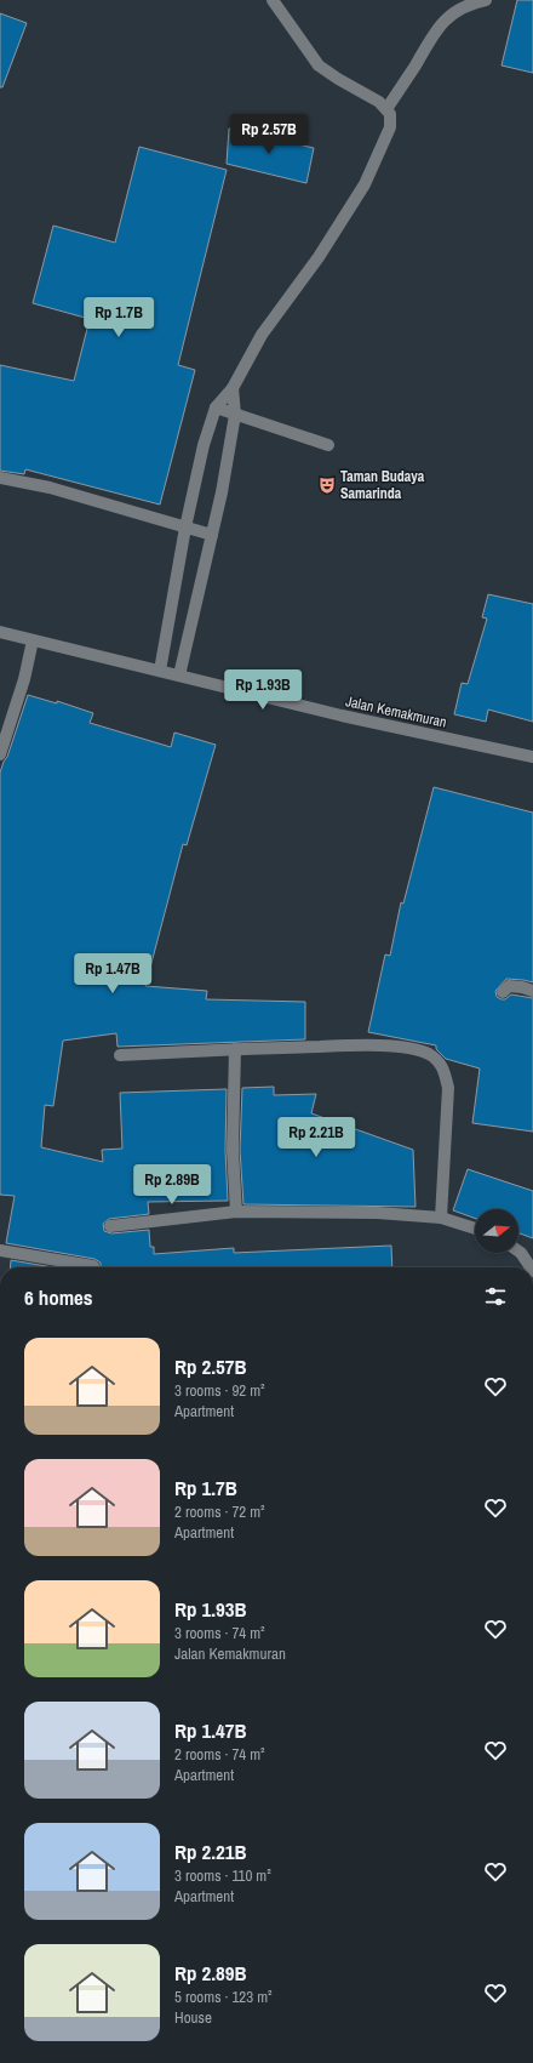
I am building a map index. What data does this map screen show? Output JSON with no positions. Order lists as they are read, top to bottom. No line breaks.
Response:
{"streets":{"street":["Jalan Kemakmuran"]},"places":{"theatre":["Taman Budaya Samarinda"]},"north":"right","page":{"price":["Rp 2.57B","Rp 1.7B","Rp 1.93B","Rp 1.47B","Rp 2.21B","Rp 2.89B"],"heading":"6 homes","list":[{"name":"Rp 2.57B","note":"3 rooms · 92 m² · Apartment"},{"name":"Rp 1.7B","note":"2 rooms · 72 m² · Apartment"},{"name":"Rp 1.93B","note":"3 rooms · 74 m² · Jalan Kemakmuran"},{"name":"Rp 1.47B","note":"2 rooms · 74 m² · Apartment"},{"name":"Rp 2.21B","note":"3 rooms · 110 m² · Apartment"},{"name":"Rp 2.89B","note":"5 rooms · 123 m² · House"}]}}
